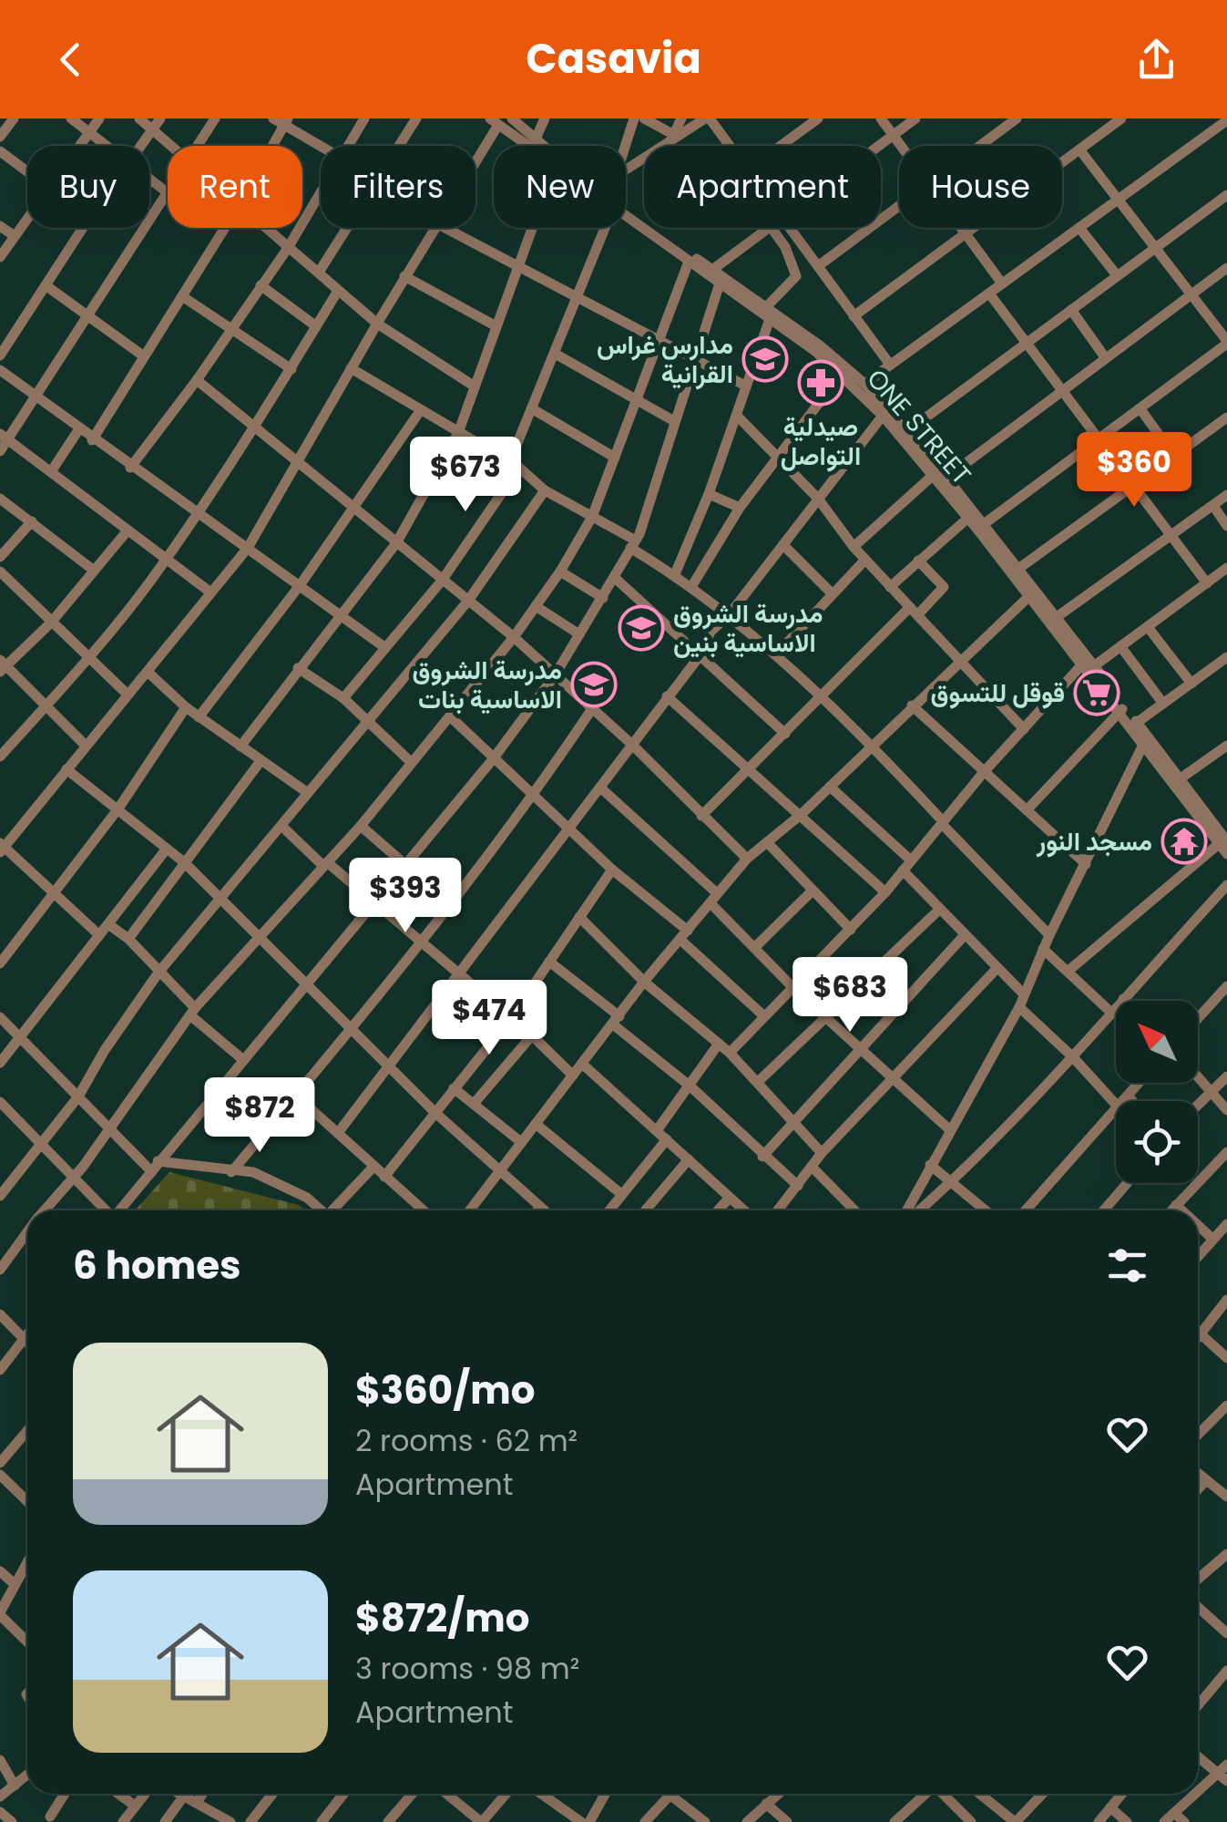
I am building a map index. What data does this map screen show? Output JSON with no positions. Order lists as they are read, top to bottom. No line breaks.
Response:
{"streets":{"street":["ONE STREET"]},"places":{"school or university":["مدارس غراس القرانية","مدرسة الشروق الاساسية بنين","مدرسة الشروق الاساسية بنات"],"pharmacy":["صيدلية التواصل"],"supermarket":["قوقل للتسوق"],"temple":["مسجد النور"]},"north":"top left","page":{"header":"Casavia","chip":["Buy","Rent","Filters","New","Apartment","House"],"price":["$360","$673","$393","$683","$474","$872"],"heading":"6 homes","list":[{"name":"$360/mo","note":"2 rooms · 62 m² · Apartment"},{"name":"$872/mo","note":"3 rooms · 98 m² · Apartment"}]}}
